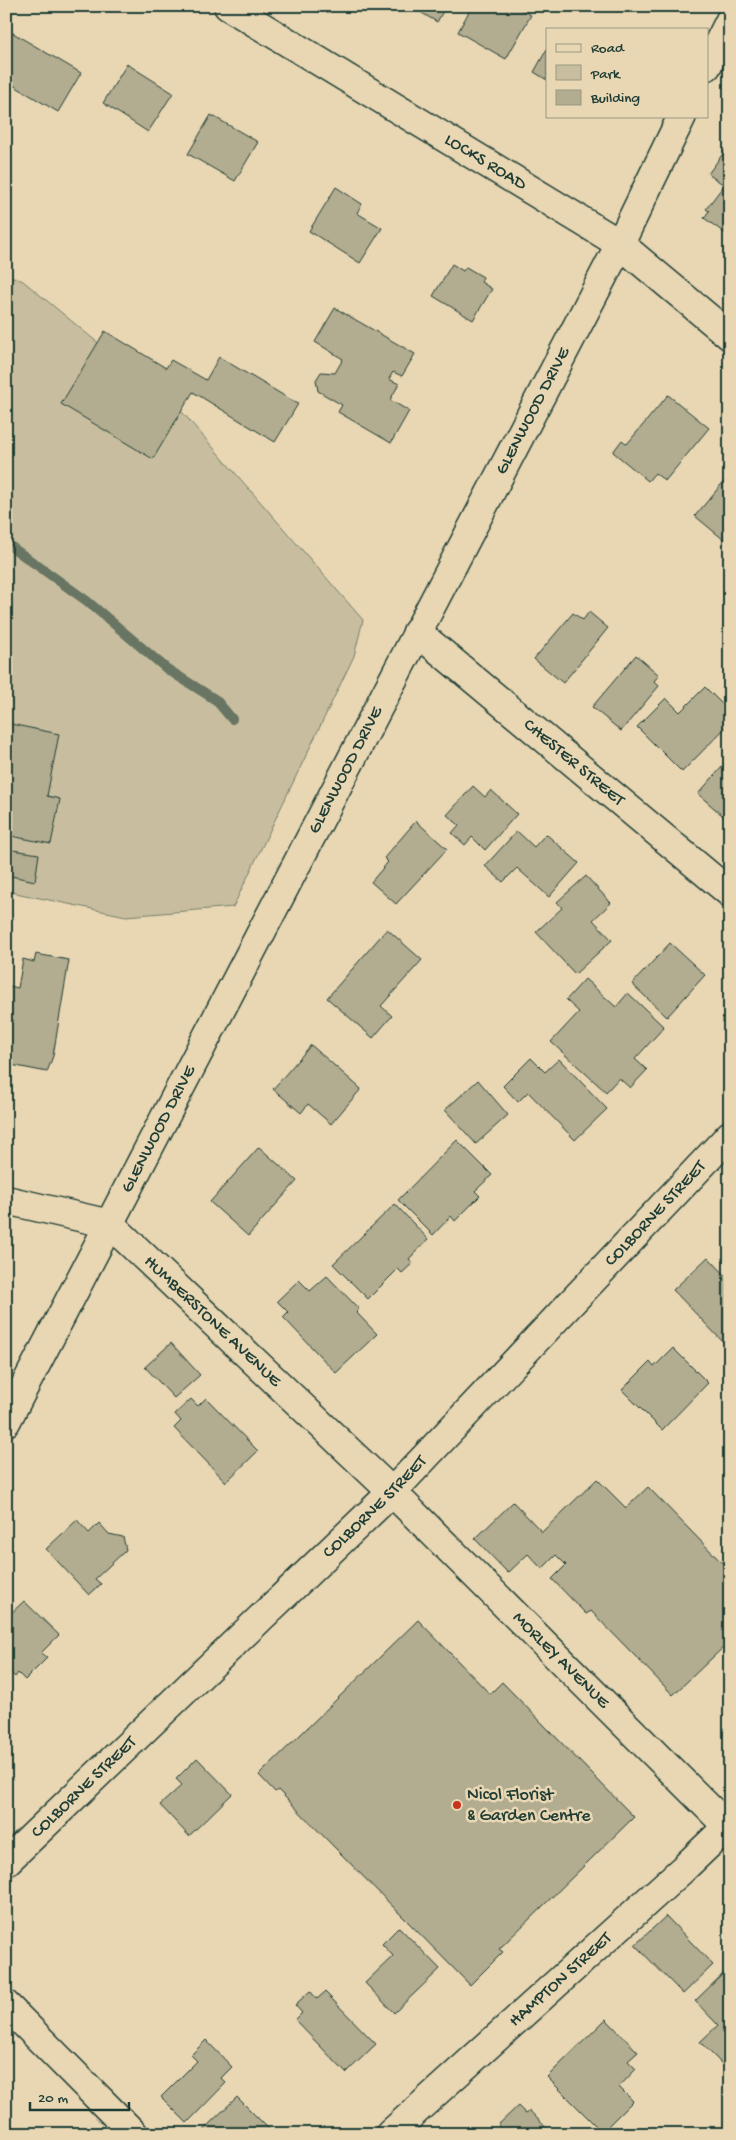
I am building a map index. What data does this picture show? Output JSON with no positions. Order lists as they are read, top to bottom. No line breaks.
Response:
{"streets":{"street":["LOCKS ROAD","GLENWOOD DRIVE","CHESTER STREET","COLBORNE STREET","HUMBERSTONE AVENUE","MORLEY AVENUE","HAMPTON STREET"]},"crossings":[["LOCKS ROAD","GLENWOOD DRIVE"],["GLENWOOD DRIVE","CHESTER STREET"],["GLENWOOD DRIVE","HUMBERSTONE AVENUE"],["COLBORNE STREET","HUMBERSTONE AVENUE"],["COLBORNE STREET","MORLEY AVENUE"],["HUMBERSTONE AVENUE","MORLEY AVENUE"],["MORLEY AVENUE","HAMPTON STREET"]],"places":["Nicol Florist & Garden Centre"],"legend":["Road","Park","Building"],"scale_bar":"20 m"}
